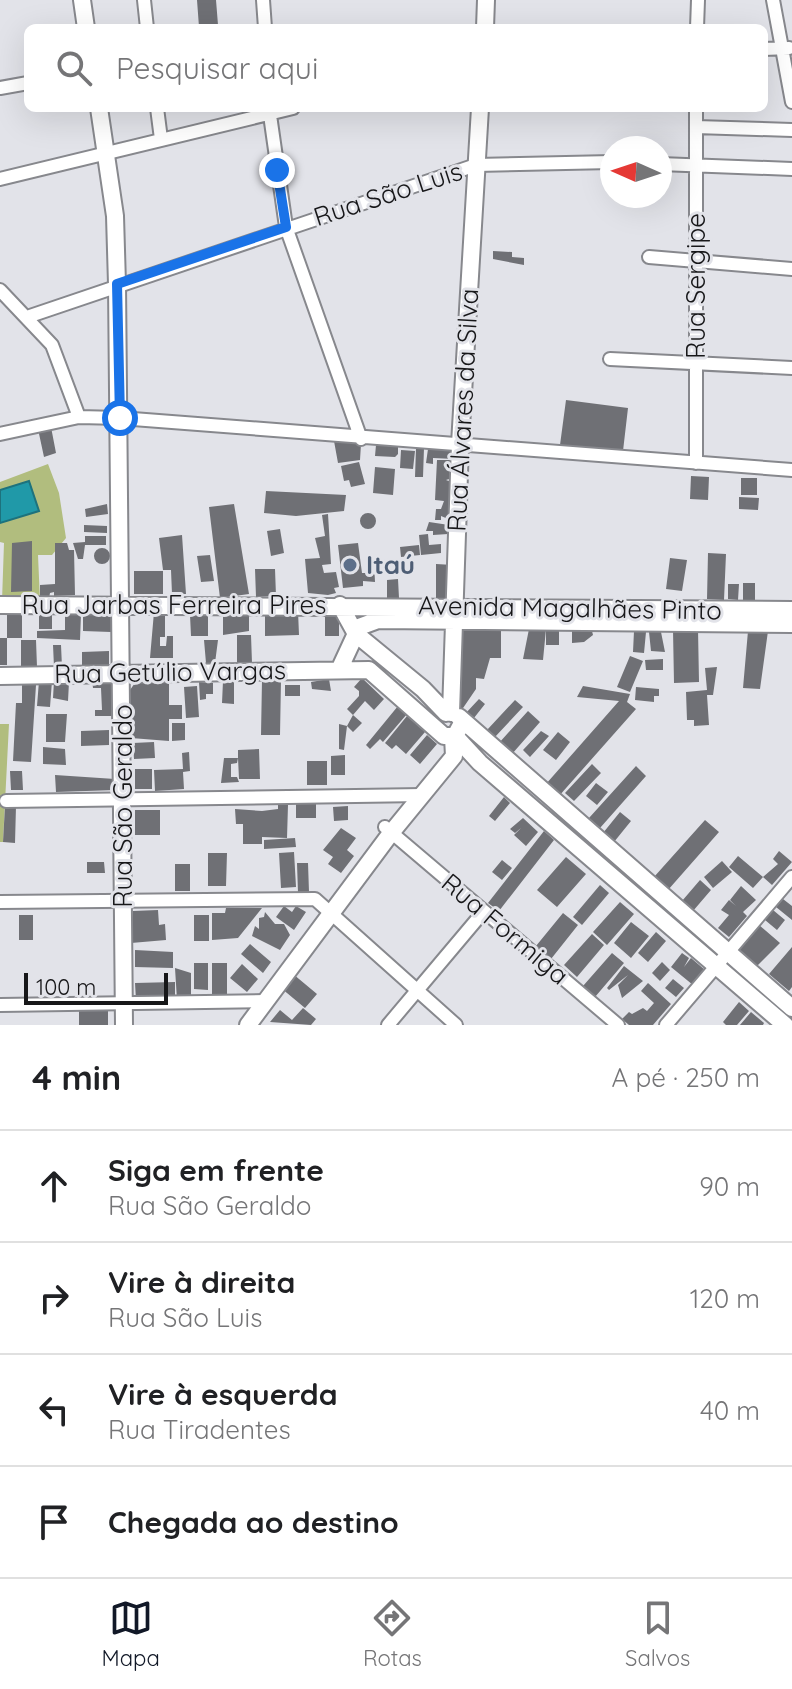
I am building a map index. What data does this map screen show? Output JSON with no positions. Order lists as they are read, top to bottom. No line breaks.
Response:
{"streets":{"street":["Rua São Luis","Rua Sergipe","Rua Álvares da Silva","Rua Jarbas Ferreira Pires","Avenida Magalhães Pinto","Rua Getúlio Vargas","Rua São Geraldo","Rua Formiga"]},"crossings":[["Rua São Luis","Rua Álvares da Silva"],["Rua São Luis","Rua São Geraldo"],["Rua Álvares da Silva","Avenida Magalhães Pinto"],["Rua Álvares da Silva","Rua Getúlio Vargas"],["Rua Álvares da Silva","Rua Formiga"],["Rua Jarbas Ferreira Pires","Avenida Magalhães Pinto"],["Rua Jarbas Ferreira Pires","Rua São Geraldo"],["Rua Getúlio Vargas","Rua São Geraldo"]],"places":["Itaú"],"scale_bar":"100 m","north":"left","page":{"search":"Pesquisar aqui","scale":"100 m","heading":["4 min","A pé · 250 m"],"list":[["Siga em frente","Rua São Geraldo","90 m"],["Vire à direita","Rua São Luis","120 m"],["Vire à esquerda","Rua Tiradentes","40 m"],"Chegada ao destino"],"nav":["Mapa","Rotas","Salvos"]}}
